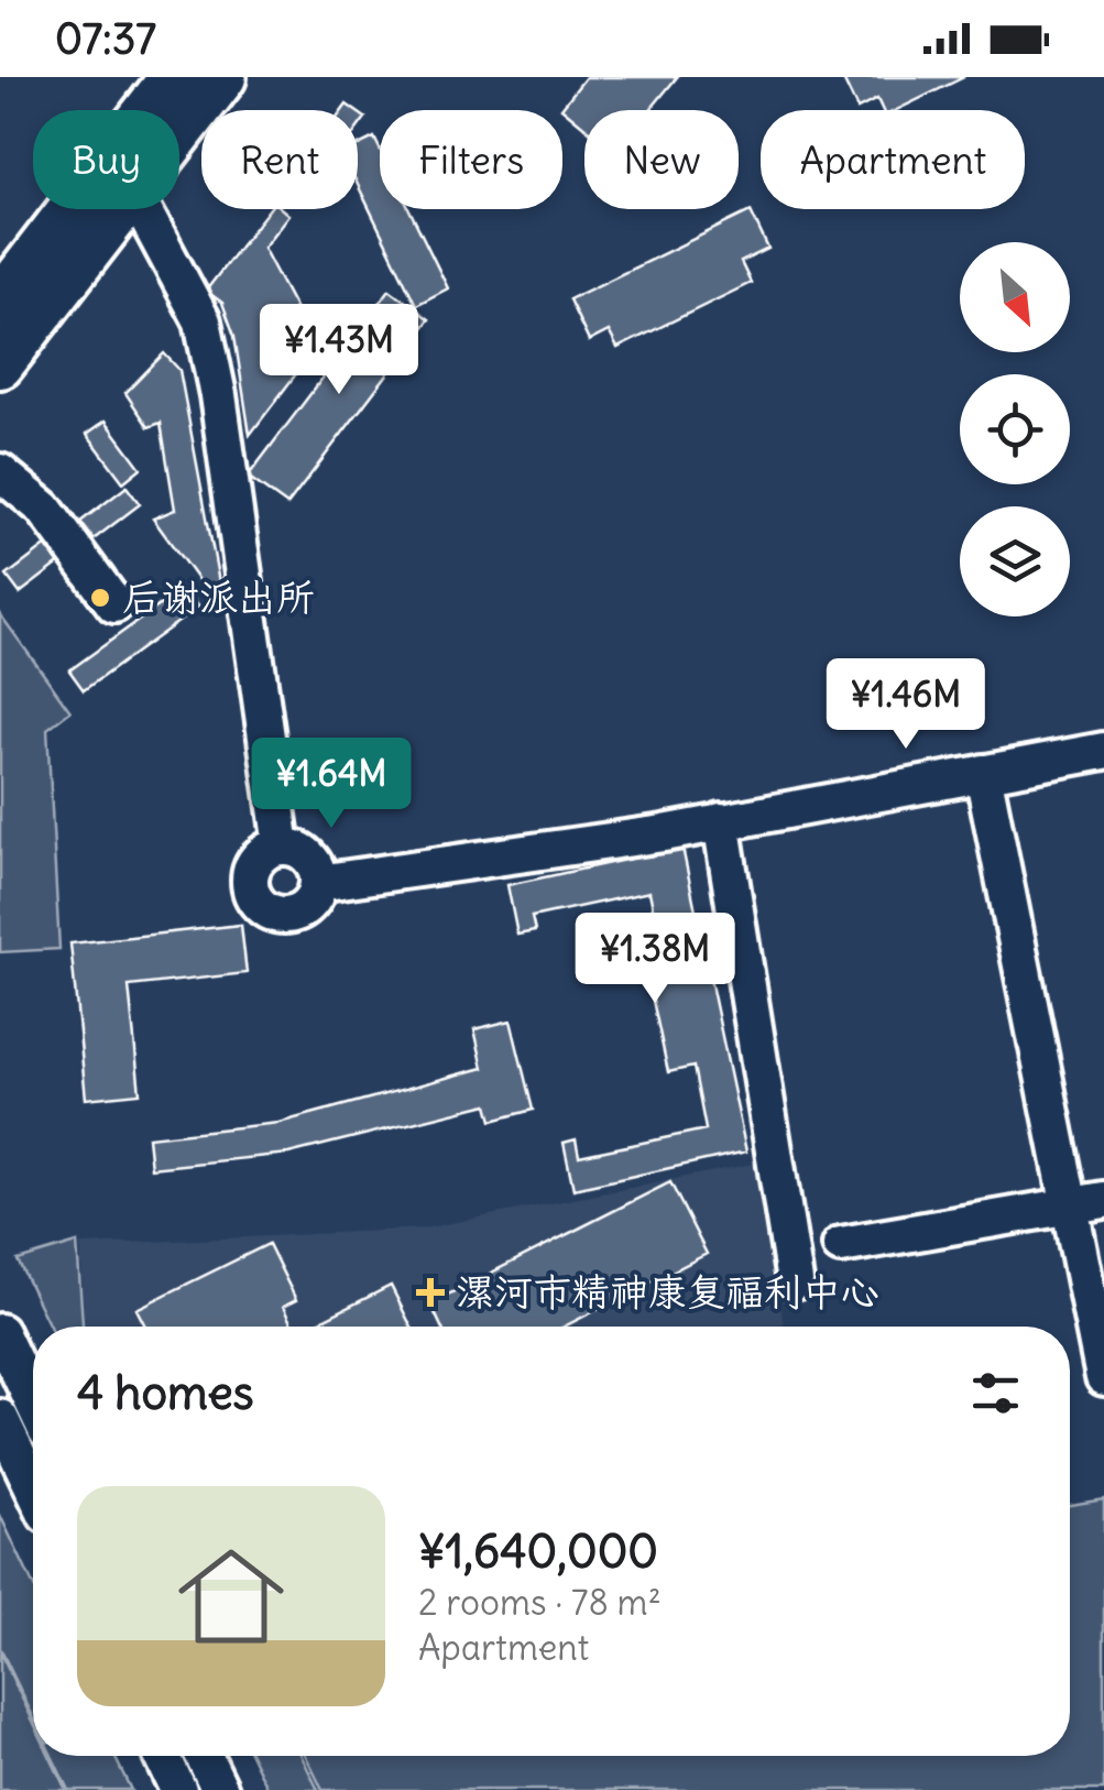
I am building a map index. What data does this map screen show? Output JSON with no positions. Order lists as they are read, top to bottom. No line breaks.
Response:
{"places":{"other":["后谢派出所"],"health":["漯河市精神康复福利中心"]},"north":"bottom right","page":{"status":"07:37","chip":["Buy","Rent","Filters","New","Apartment"],"price":["¥1.43M","¥1.46M","¥1.64M","¥1.38M"],"heading":"4 homes","list":[{"name":"¥1,640,000","note":"2 rooms · 78 m² · Apartment"}]}}
